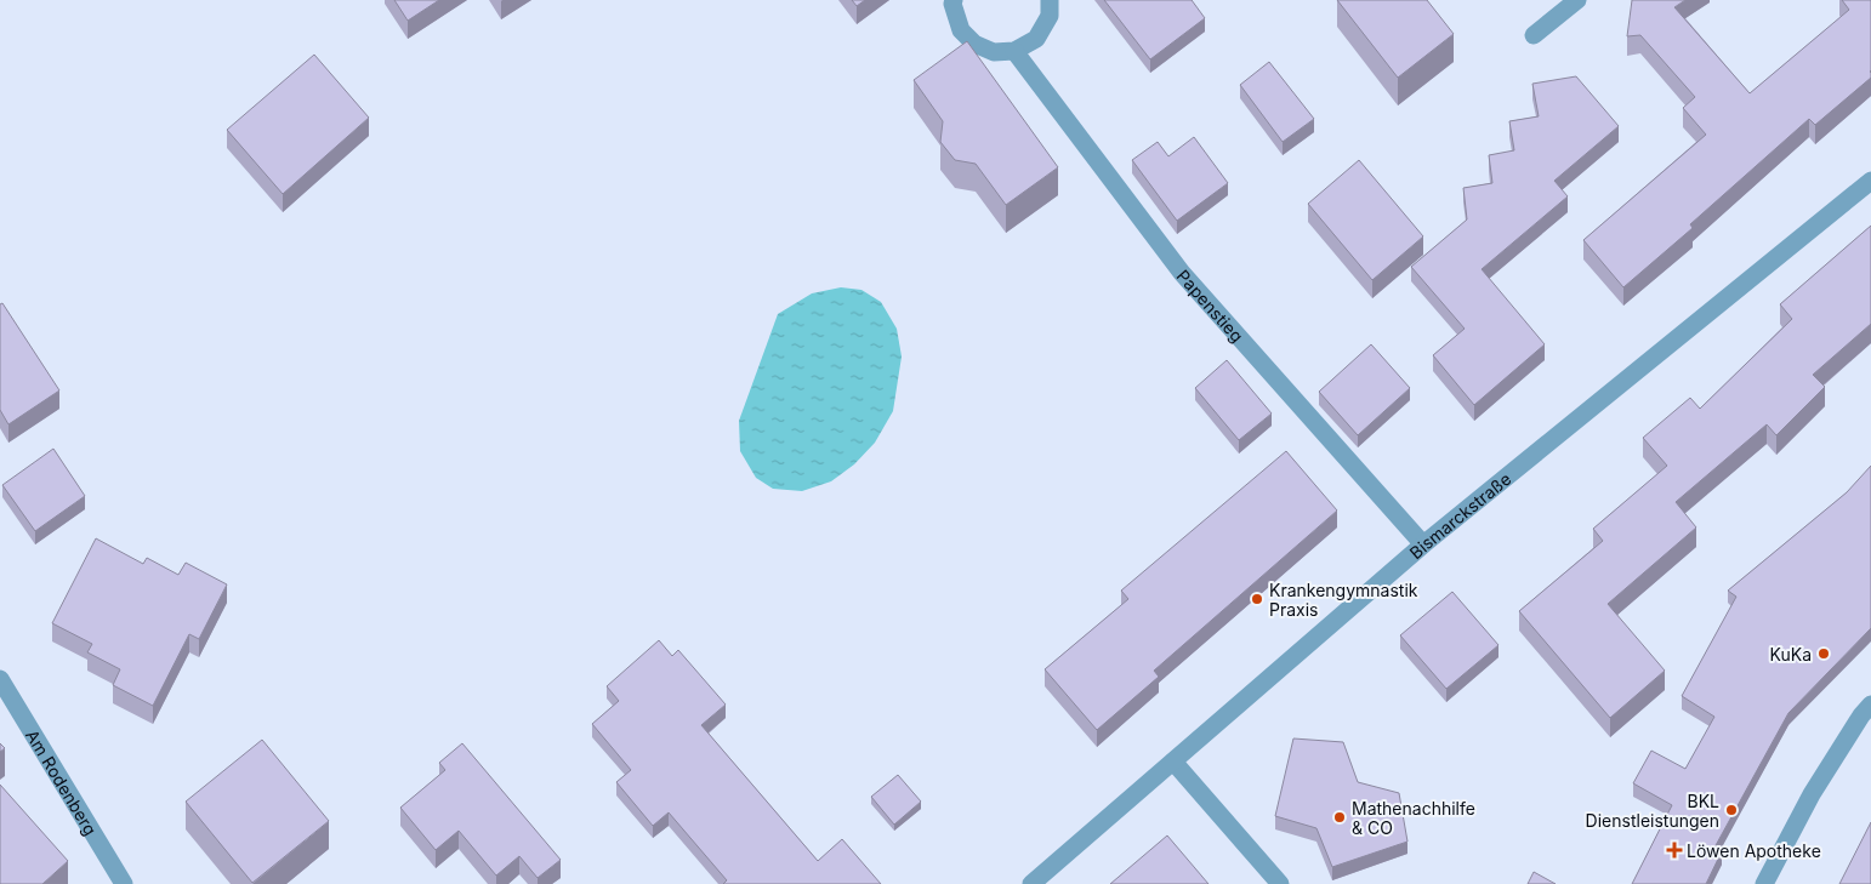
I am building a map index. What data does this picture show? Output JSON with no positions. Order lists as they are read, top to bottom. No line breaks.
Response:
{"streets":{"street":["Papenstieg","Bismarckstraße","Am Rodenberg"]},"crossings":[["Papenstieg","Bismarckstraße"]],"places":{"other":["Krankengymnastik Praxis","KuKa","BKL Dienstleistungen","Mathenachhilfe & CO"],"health":["Löwen Apotheke"]}}
